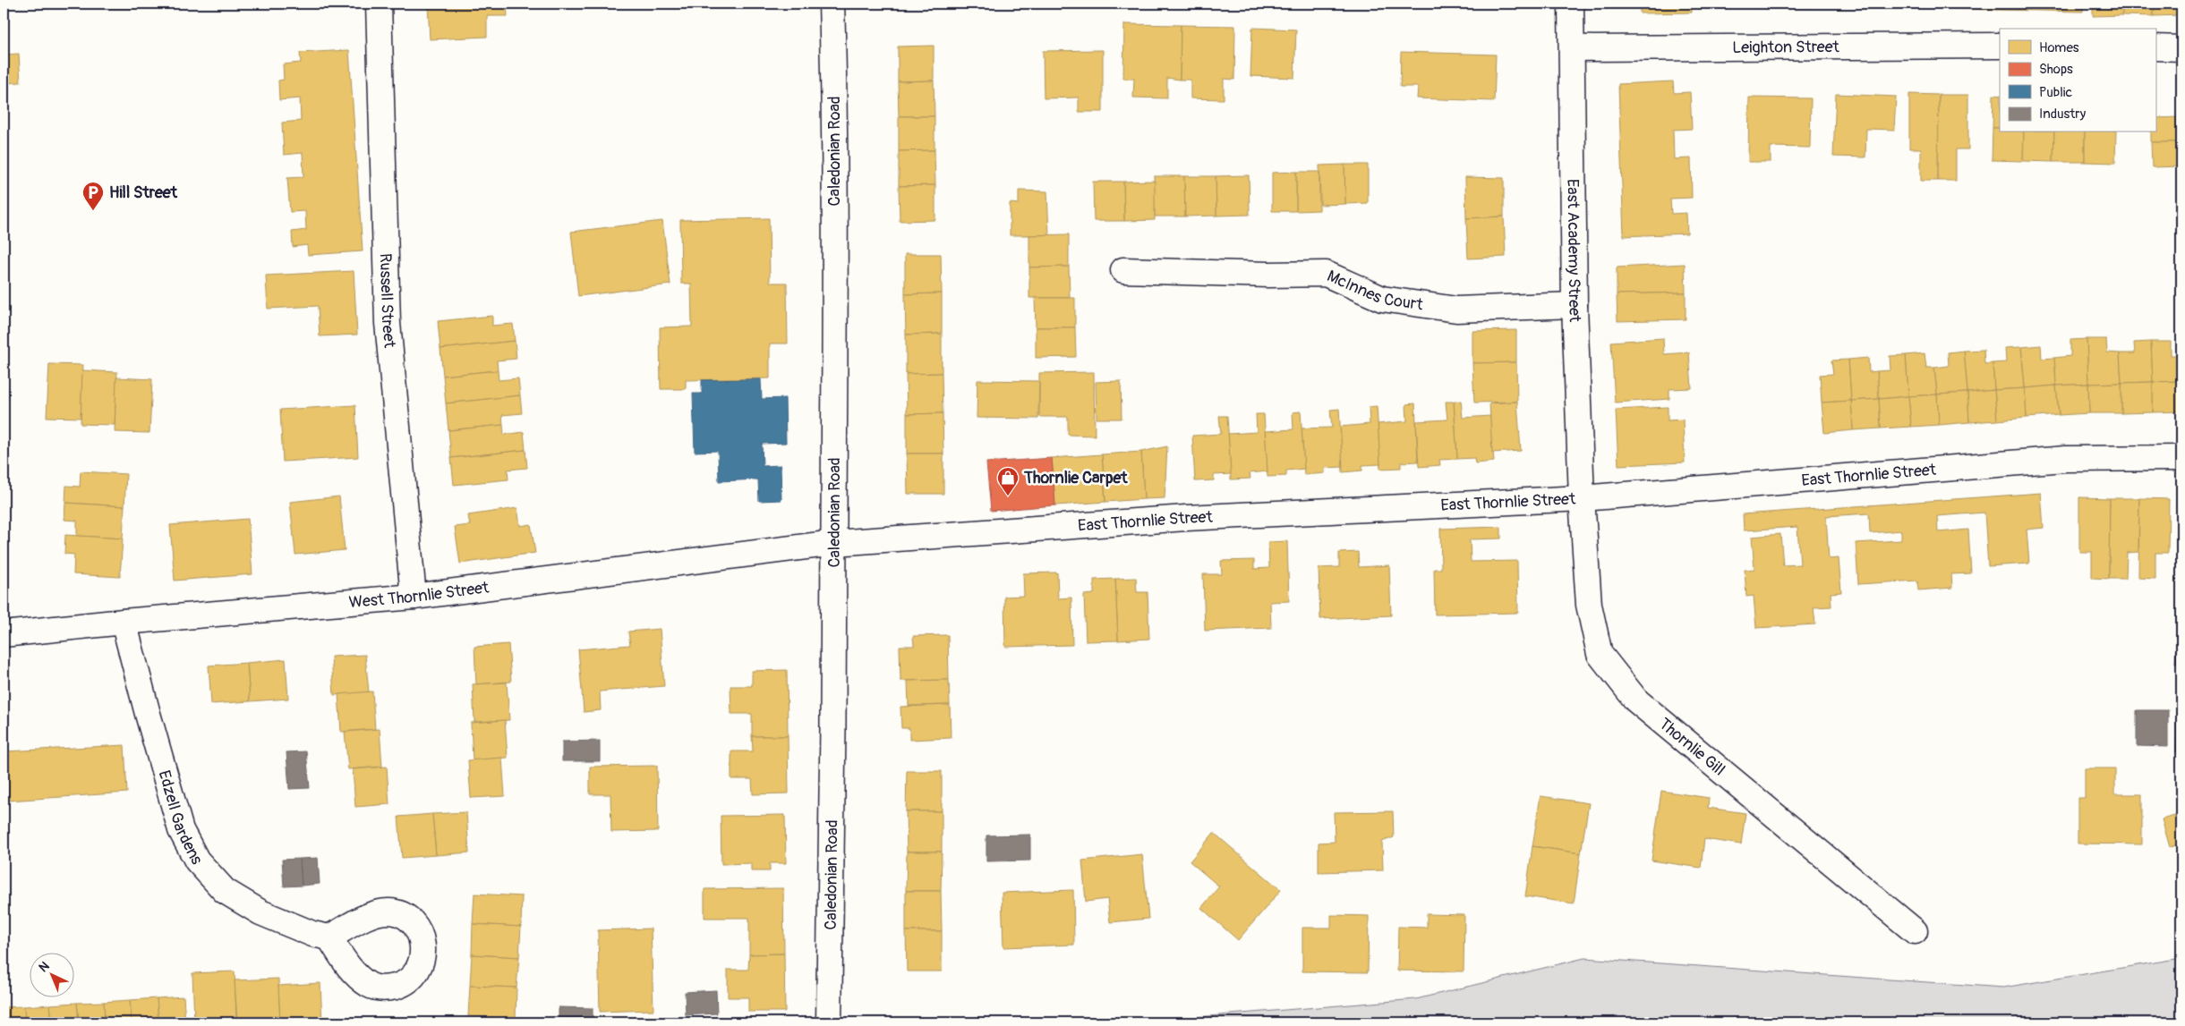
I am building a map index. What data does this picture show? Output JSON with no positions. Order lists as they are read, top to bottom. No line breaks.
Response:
{"streets":{"street":["Leighton Street","Caledonian Road","East Academy Street","McInnes Court","Russell Street","East Thornlie Street","West Thornlie Street","Thornlie Gill","Edzell Gardens"]},"crossings":[["Leighton Street","East Academy Street"],["Caledonian Road","East Thornlie Street"],["Caledonian Road","West Thornlie Street"],["East Academy Street","McInnes Court"],["East Academy Street","East Thornlie Street"],["East Academy Street","Thornlie Gill"],["Russell Street","West Thornlie Street"],["East Thornlie Street","West Thornlie Street"],["East Thornlie Street","Thornlie Gill"],["West Thornlie Street","Edzell Gardens"]],"places":{"parking":["Hill Street"],"shop":["Thornlie Carpet"]},"legend":["Homes","Shops","Public","Industry"],"north":"top left"}
